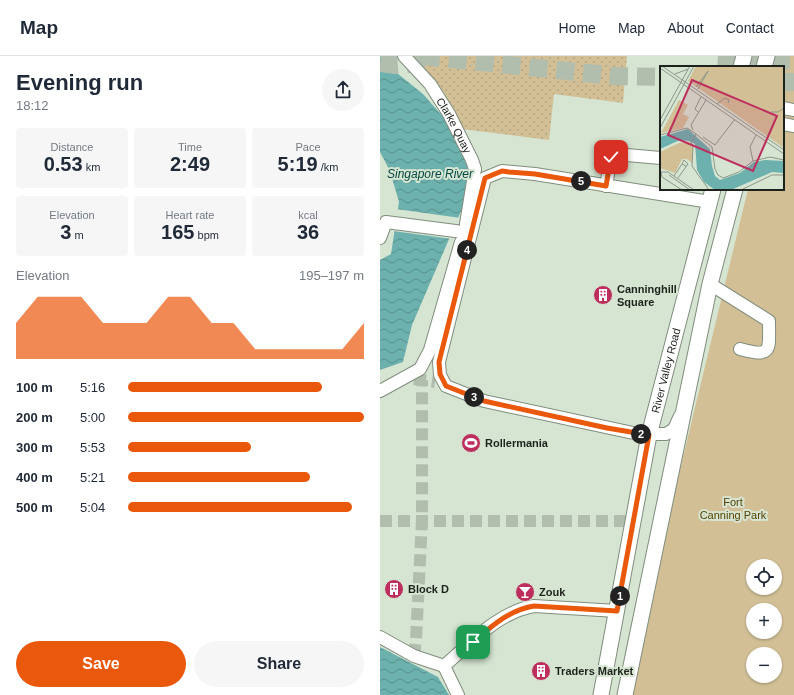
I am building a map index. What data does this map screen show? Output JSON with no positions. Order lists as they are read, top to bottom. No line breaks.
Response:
{"streets":{"main road":["River Valley Road"],"street":["Clarke Quay"]},"water":["Singapore River"],"parks":["Fort Canning Park"],"places":{"building":["Canninghill Square","Block D","Traders Market"],"sports":["Rollermania"],"bar":["Zouk"]},"page":{"header":"Map","nav":["Home","Map","About","Contact"],"heading":["Evening run","18:12"],"stats":[["Distance","0.53 km"],["Time","2:49"],["Pace","5:19 /km"],["Elevation","3 m"],["Heart rate","165 bpm"],["kcal","36"]],"pins":["5","4","3","2","1"],"chart":["Elevation","195–197 m"],"list":[{"name":"100 m","note":"5:16"},{"name":"200 m","note":"5:00"},{"name":"300 m","note":"5:53"},{"name":"400 m","note":"5:21"},{"name":"500 m","note":"5:04"}],"map_buttons":["+","−"],"buttons":["Save","Share"]}}
